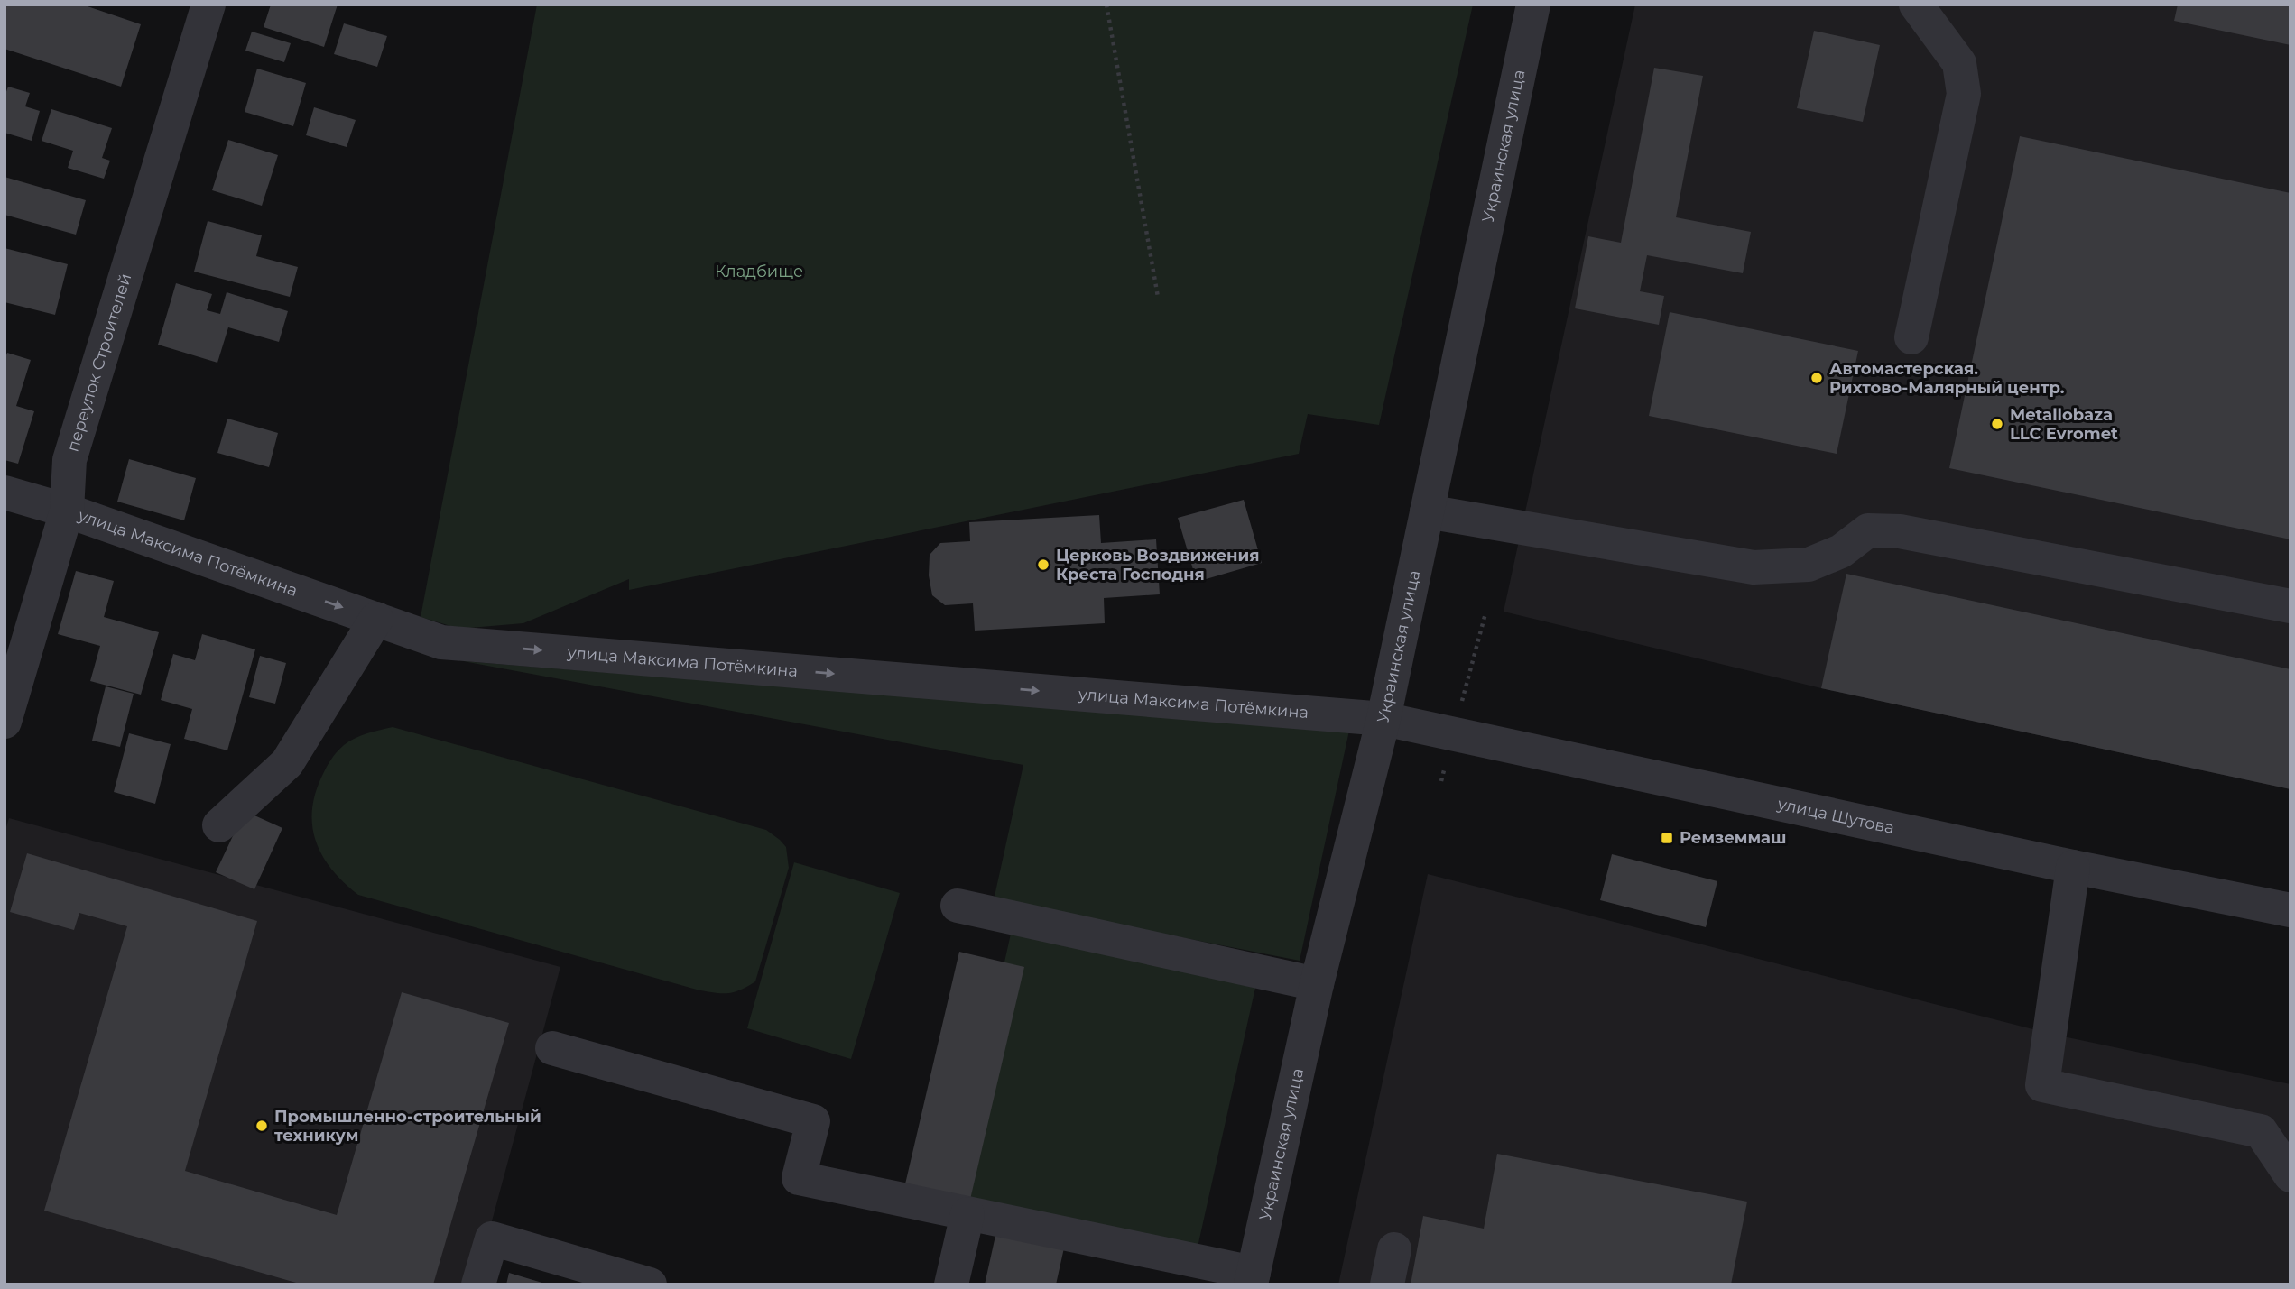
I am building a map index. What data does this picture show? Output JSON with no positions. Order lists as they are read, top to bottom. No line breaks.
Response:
{"streets":{"street":["Украинская улица","переулок Строителей","улица Максима Потёмкина","улица Шутова"]},"crossings":[["Украинская улица","улица Максима Потёмкина"],["Украинская улица","улица Шутова"],["переулок Строителей","улица Максима Потёмкина"],["улица Максима Потёмкина","улица Шутова"]],"one_way":["улица Максима Потёмкина"],"parks":["Кладбище"],"places":{"other":["Автомастерская. Рихтово-Малярный центр.","Metallobaza LLC Evromet","Церковь Воздвижения Креста Господня","Промышленно-строительный техникум"],"transit":["Ремземмаш"]}}
